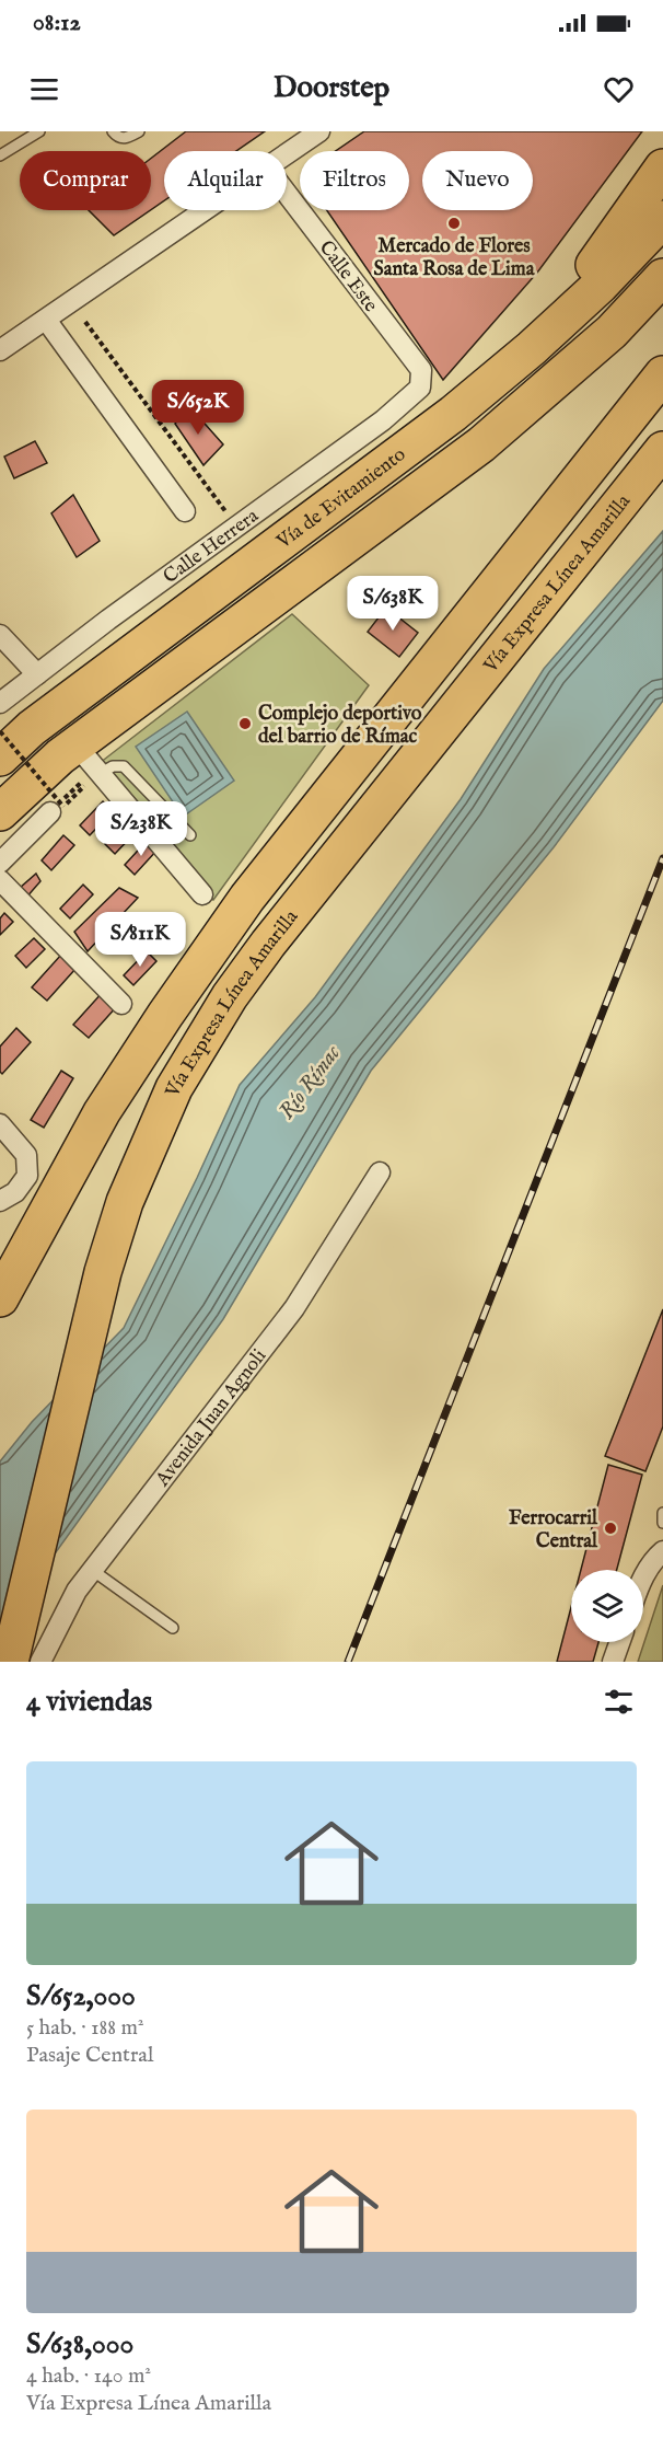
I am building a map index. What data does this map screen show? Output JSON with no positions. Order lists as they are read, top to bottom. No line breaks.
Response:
{"streets":{"highway":["Vía de Evitamiento","Vía Expresa Línea Amarilla"],"street":["Calle Este","Calle Herrera","Avenida Juan Agnoli"]},"crossings":[["Calle Este","Calle Herrera"]],"water":["Río Rímac"],"places":["Mercado de Flores Santa Rosa de Lima","Complejo deportivo del barrio de Rímac","Ferrocarril Central"],"page":{"status":"08:12","header":"Doorstep","chip":["Comprar","Alquilar","Filtros","Nuevo"],"price":["S/652K","S/638K","S/238K","S/811K"],"heading":"4 viviendas","list":[{"name":"S/652,000","note":"5 hab. · 188 m² · Pasaje Central"},{"name":"S/638,000","note":"4 hab. · 140 m² · Vía Expresa Línea Amarilla"}]}}
